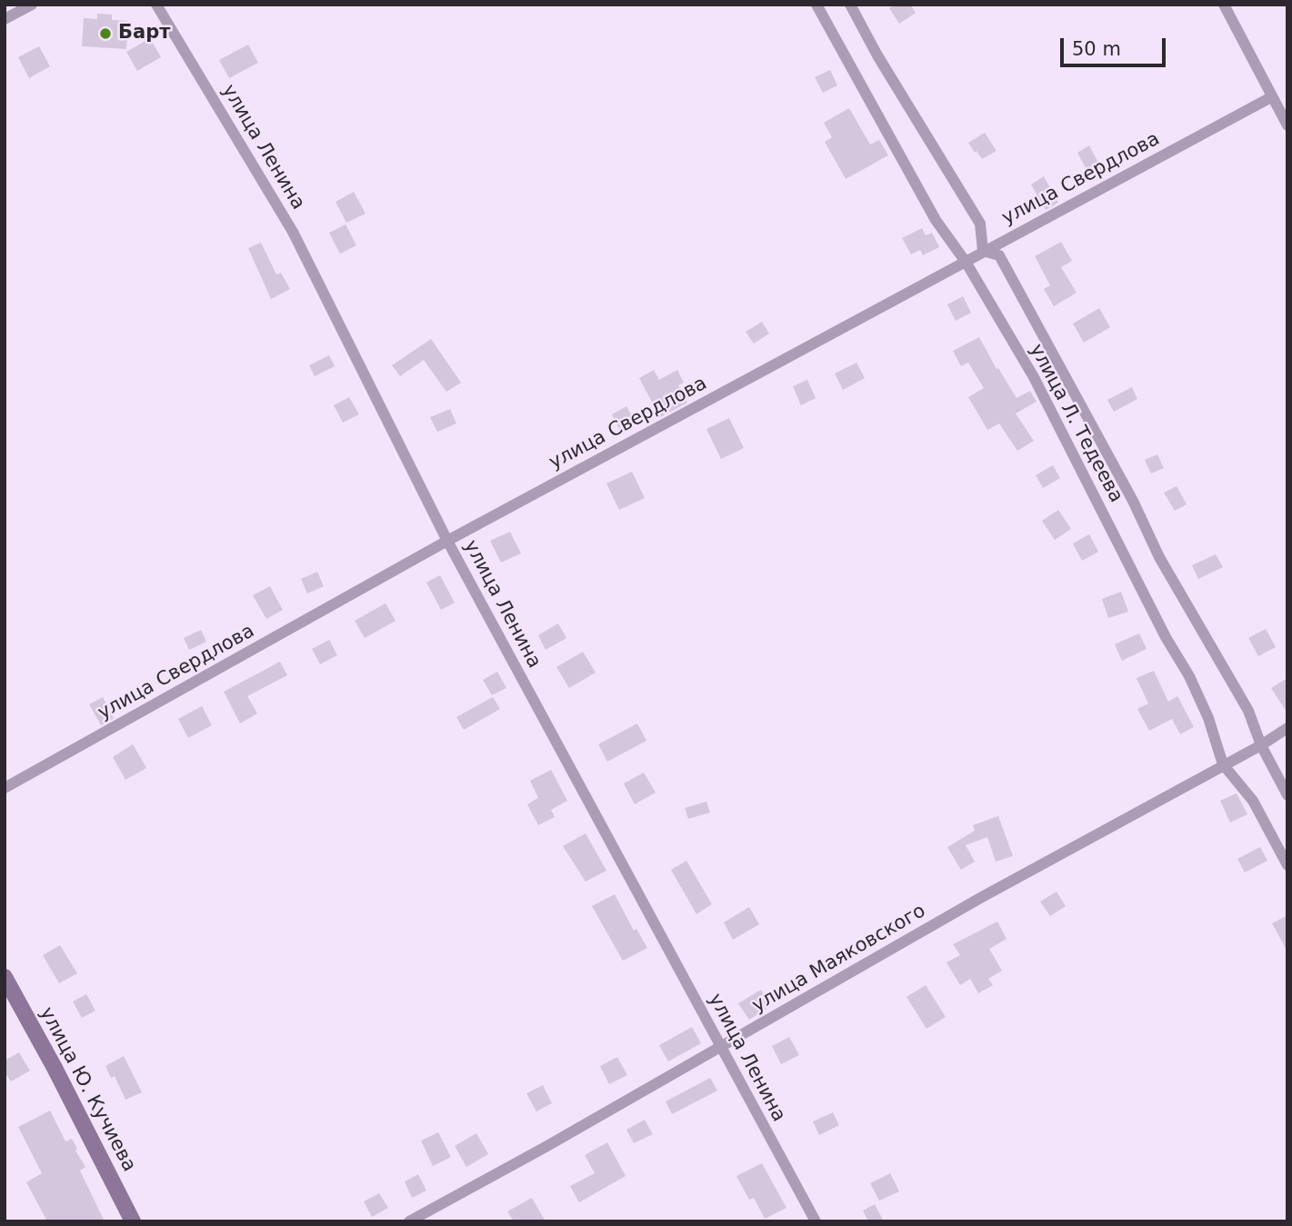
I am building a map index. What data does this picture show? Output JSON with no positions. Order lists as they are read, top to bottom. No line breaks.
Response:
{"streets":{"street":["улица Ленина","улица Свердлова","улица Л. Тедеева","улица Маяковского","улица Ю. Кучиева"]},"crossings":[["улица Ленина","улица Свердлова"],["улица Ленина","улица Маяковского"],["улица Свердлова","улица Л. Тедеева"],["улица Л. Тедеева","улица Маяковского"]],"places":["Барт"],"scale_bar":"50 m"}
